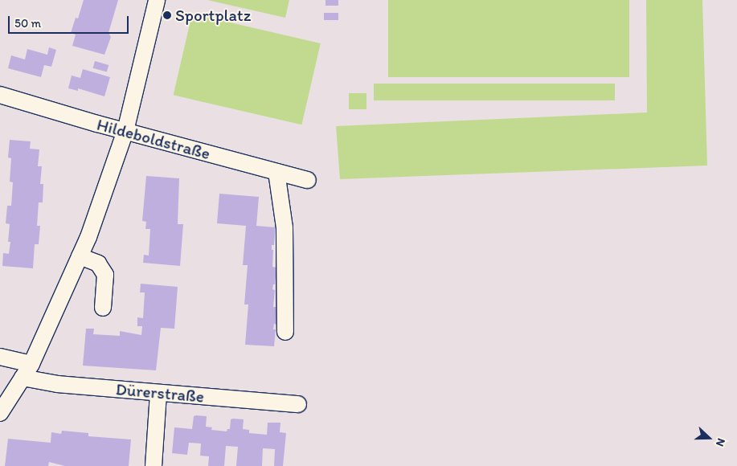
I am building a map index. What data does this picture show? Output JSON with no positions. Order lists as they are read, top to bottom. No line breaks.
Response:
{"streets":{"street":["Hildeboldstraße","Dürerstraße"]},"places":["Sportplatz"],"scale_bar":"50 m","north":"right"}
